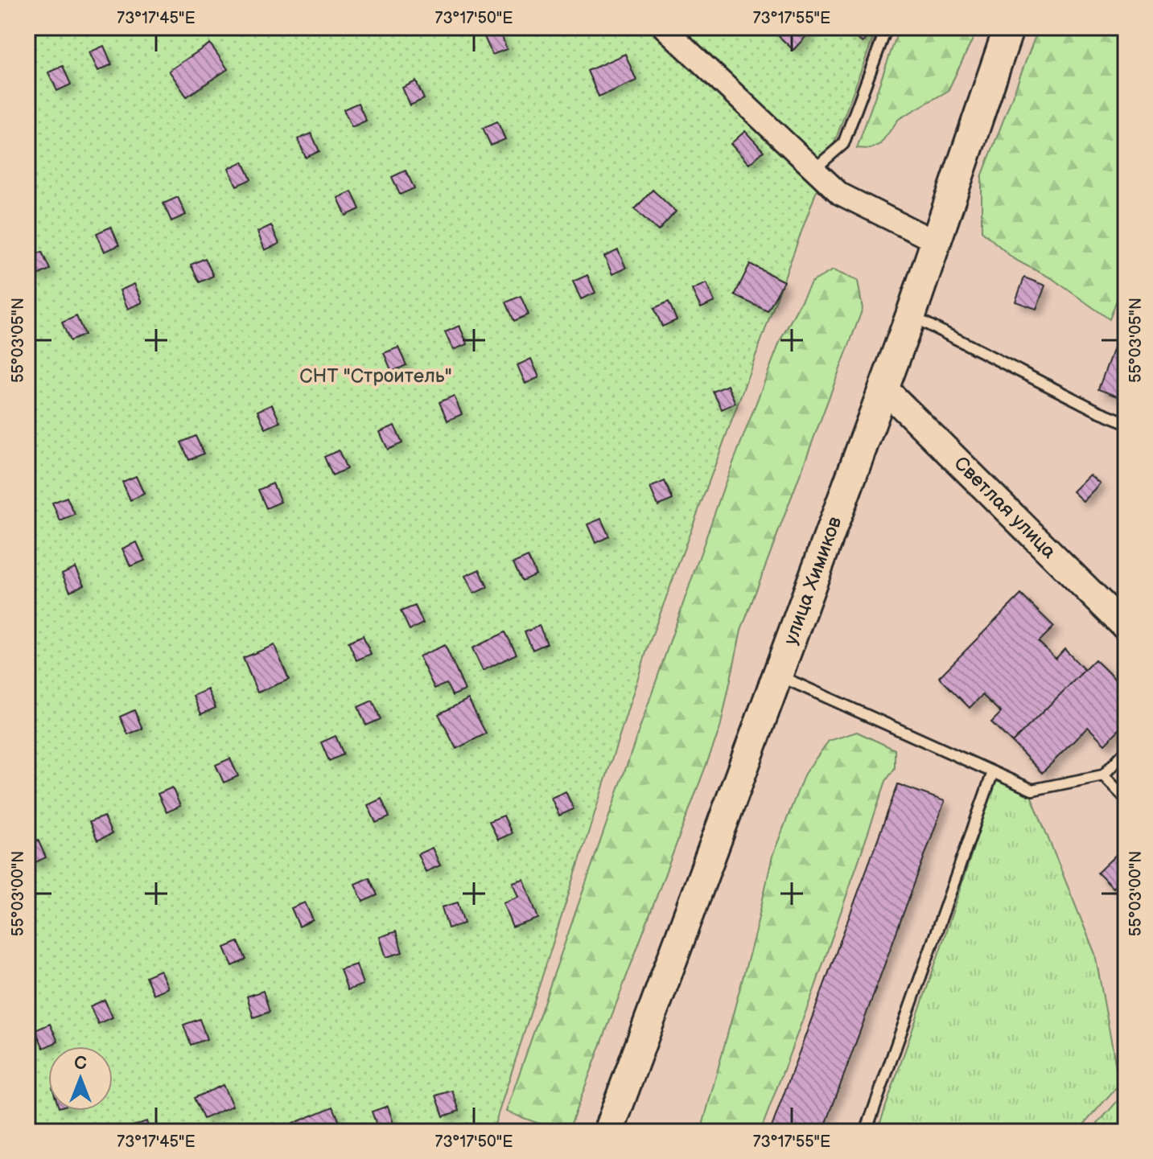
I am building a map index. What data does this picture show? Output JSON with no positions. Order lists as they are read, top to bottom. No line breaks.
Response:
{"streets":{"main road":["улица Химиков"],"street":["Светлая улица"]},"crossings":[["Светлая улица","улица Химиков"]],"parks":["СНТ \"Строитель\""],"north":"top","coordinates":["73°17'45\"E","73°17'50\"E","73°17'55\"E","55°03'05\"N","55°03'00\"N"]}
